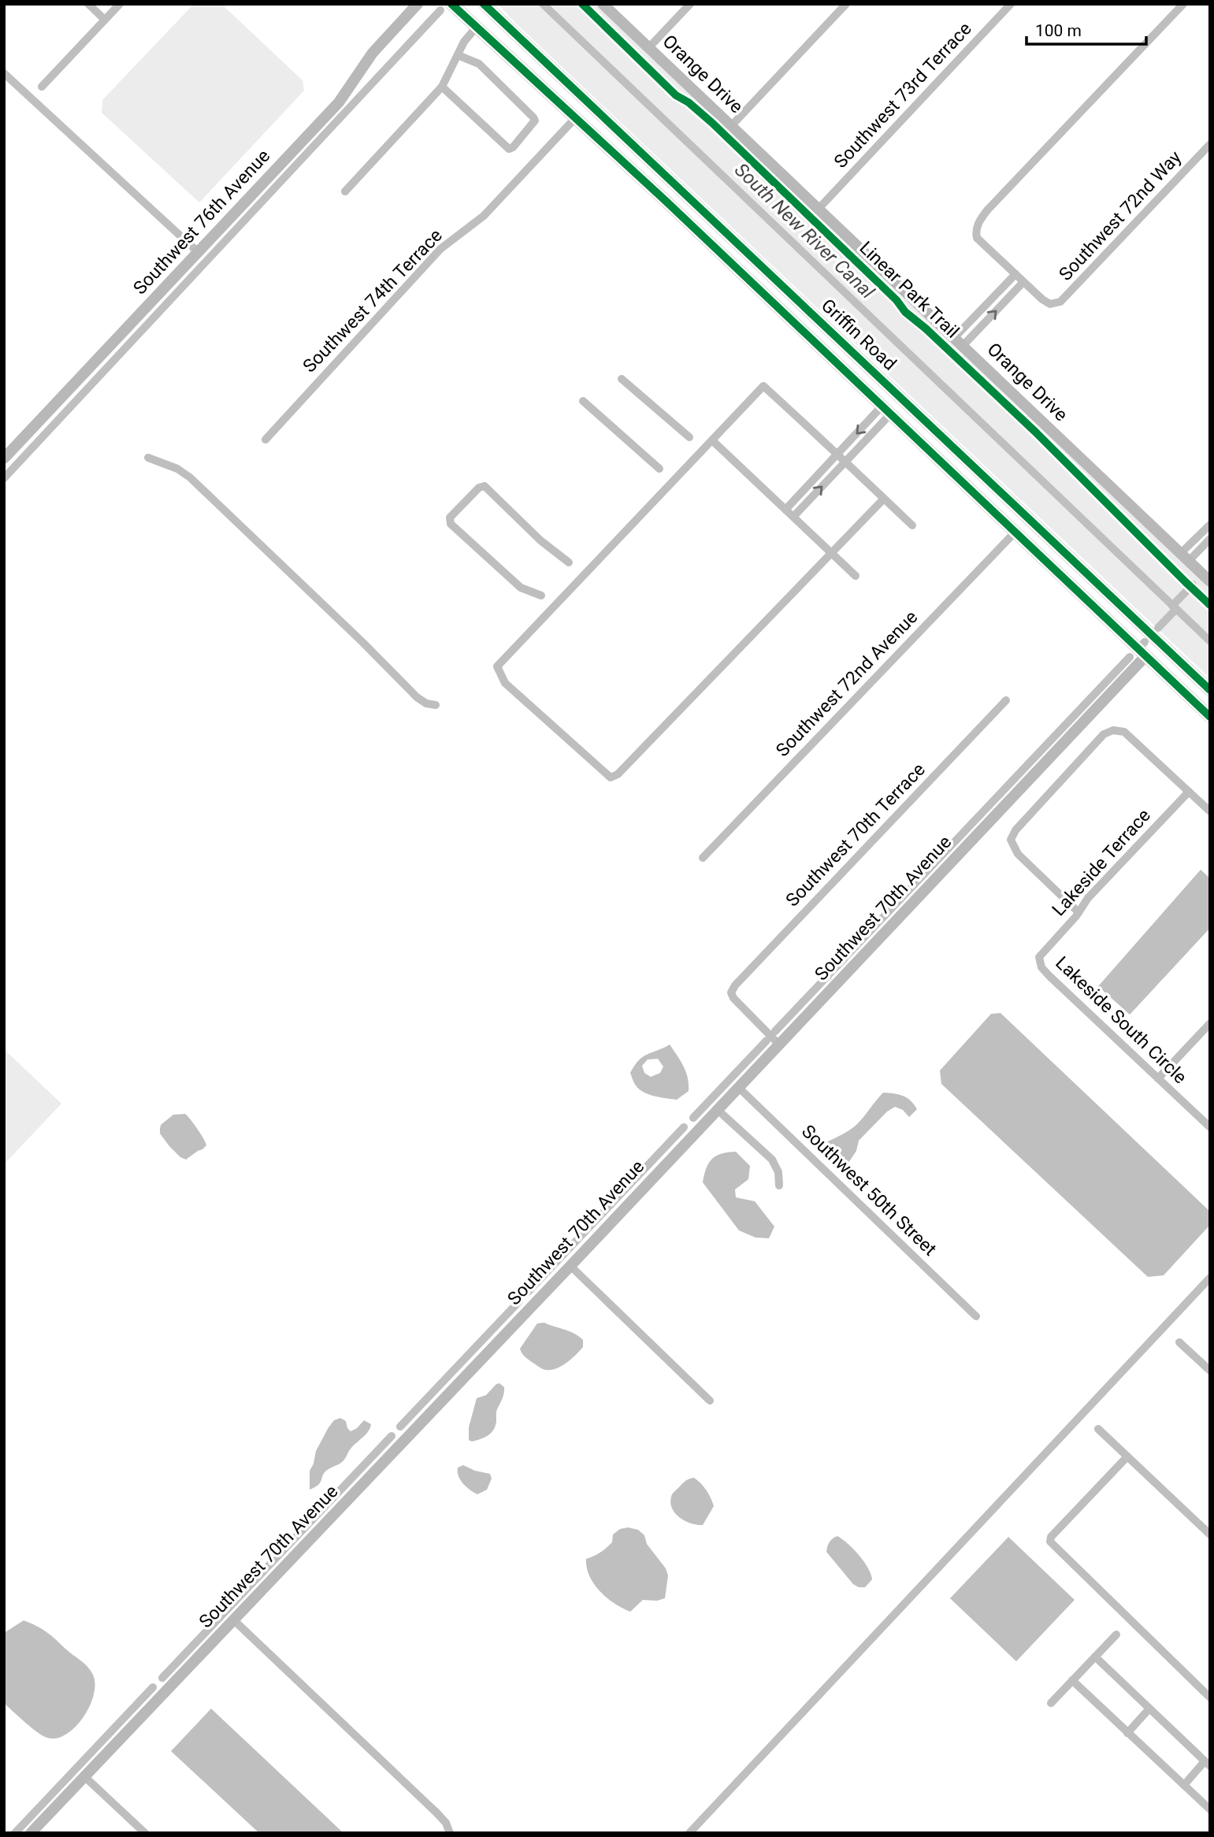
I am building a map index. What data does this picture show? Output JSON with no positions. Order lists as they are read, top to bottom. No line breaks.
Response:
{"streets":{"main road":["Griffin Road"],"street":["Orange Drive","Southwest 73rd Terrace","Southwest 72nd Way","Southwest 76th Avenue","Southwest 74th Terrace","Southwest 72nd Avenue","Southwest 70th Terrace","Lakeside Terrace","Southwest 70th Avenue","Lakeside South Circle","Southwest 50th Street"],"cycle path":["Linear Park Trail"]},"crossings":[["Orange Drive","Southwest 73rd Terrace"],["Southwest 74th Terrace","Griffin Road"],["Griffin Road","Southwest 72nd Avenue"],["Griffin Road","Southwest 70th Avenue"],["Southwest 70th Terrace","Southwest 70th Avenue"],["Lakeside Terrace","Lakeside South Circle"],["Southwest 70th Avenue","Southwest 50th Street"]],"water":["South New River Canal"],"scale_bar":"100 m"}
